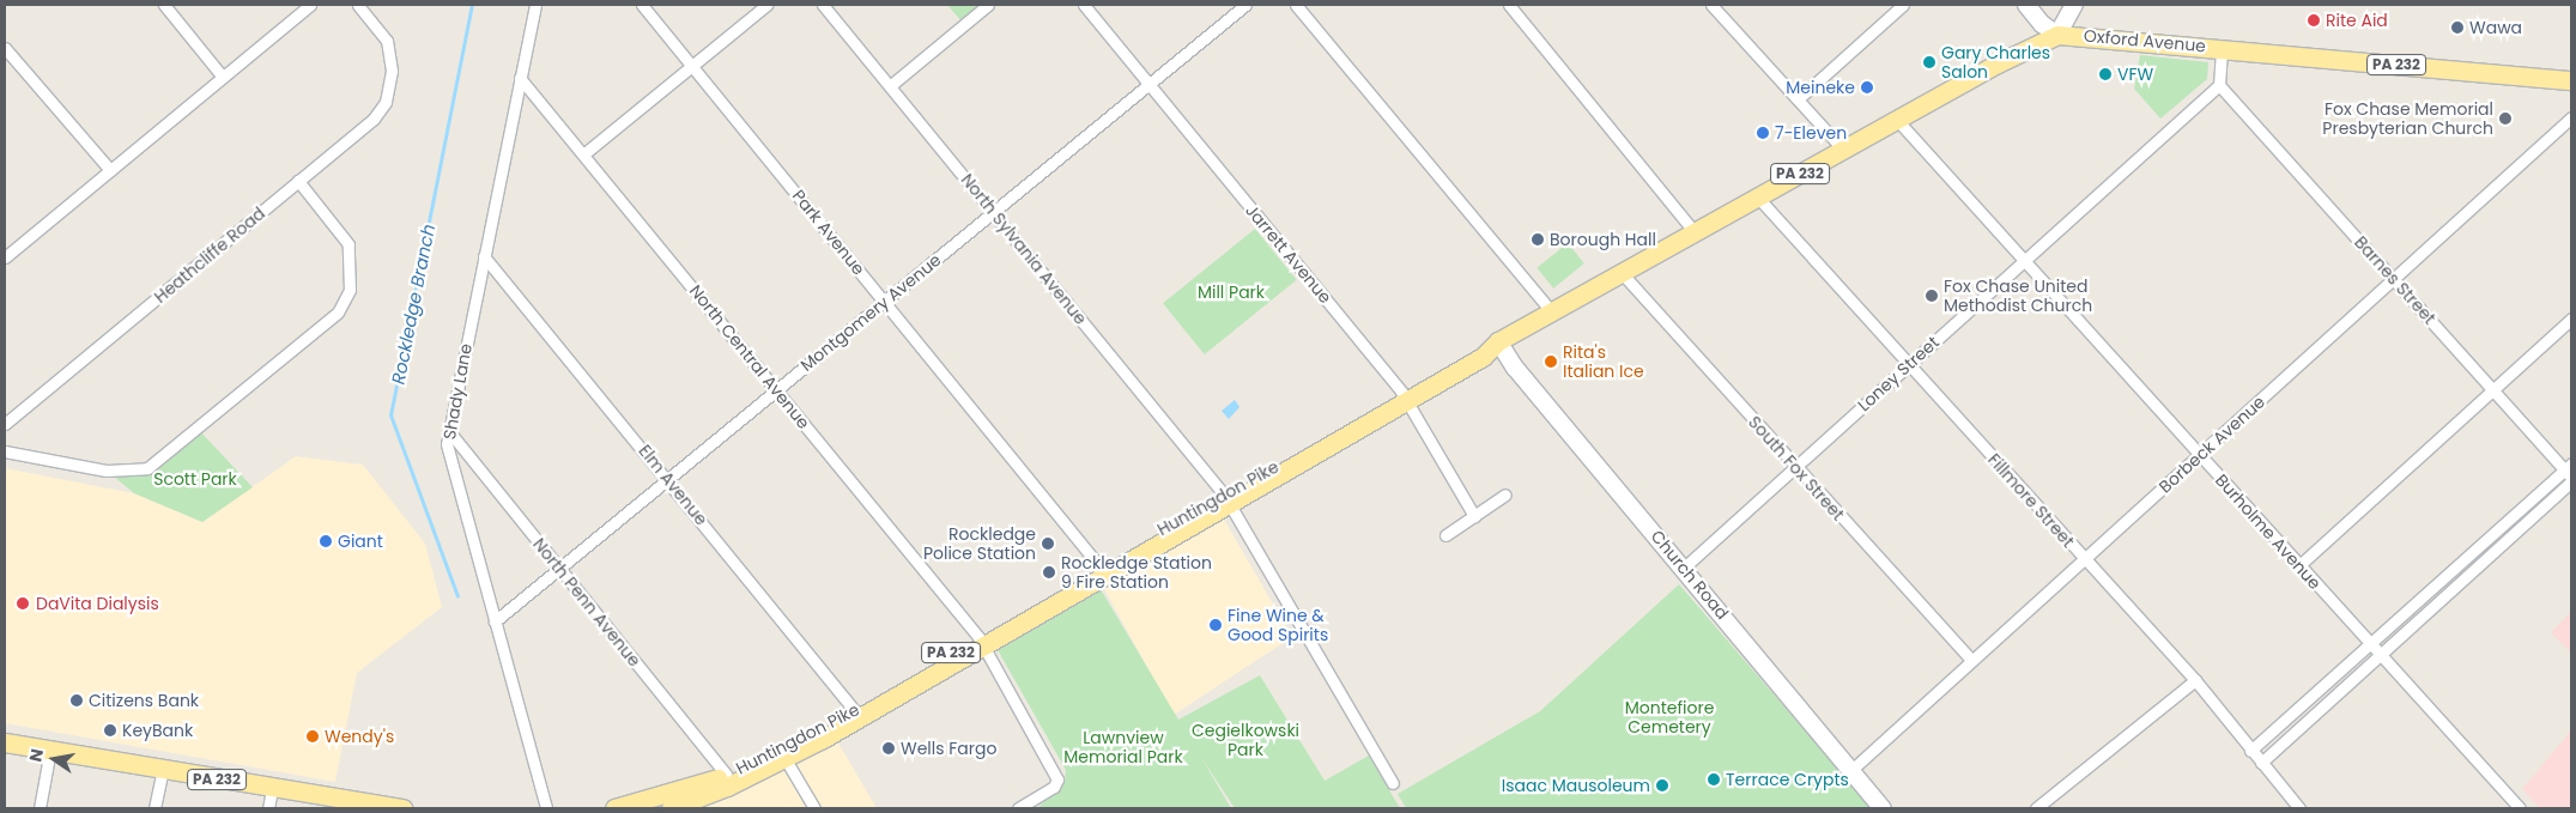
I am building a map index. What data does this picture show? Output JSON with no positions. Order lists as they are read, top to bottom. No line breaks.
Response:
{"streets":{"main road":["Oxford Avenue","PA 232","Huntingdon Pike"],"street":["Park Avenue","North Sylvania Avenue","Jarrett Avenue","Heathcliffe Road","Barnes Street","Montgomery Avenue","North Central Avenue","Loney Street","Shady Lane","Borbeck Avenue","South Fox Street","Elm Avenue","Fillmore Street","Burholme Avenue","Church Road","North Penn Avenue"]},"crossings":[["Oxford Avenue","PA 232"],["PA 232","Huntingdon Pike"],["PA 232","Fillmore Street"],["PA 232","Burholme Avenue"],["Park Avenue","Montgomery Avenue"],["Park Avenue","Huntingdon Pike"],["North Sylvania Avenue","Montgomery Avenue"],["North Sylvania Avenue","Huntingdon Pike"],["Jarrett Avenue","Montgomery Avenue"],["Jarrett Avenue","Huntingdon Pike"],["Barnes Street","Loney Street"],["Barnes Street","Borbeck Avenue"],["Montgomery Avenue","North Central Avenue"],["Montgomery Avenue","Shady Lane"],["Montgomery Avenue","Elm Avenue"],["Montgomery Avenue","North Penn Avenue"],["North Central Avenue","Shady Lane"],["North Central Avenue","Huntingdon Pike"],["Loney Street","South Fox Street"],["Loney Street","Fillmore Street"],["Loney Street","Burholme Avenue"],["Loney Street","Church Road"],["Shady Lane","Elm Avenue"],["Shady Lane","North Penn Avenue"],["Borbeck Avenue","South Fox Street"],["Borbeck Avenue","Fillmore Street"],["Borbeck Avenue","Burholme Avenue"],["Borbeck Avenue","Church Road"],["South Fox Street","Huntingdon Pike"],["Elm Avenue","Huntingdon Pike"],["Huntingdon Pike","Fillmore Street"],["Huntingdon Pike","Church Road"],["Huntingdon Pike","North Penn Avenue"]],"water":["Rockledge Branch"],"parks":["Mill Park","Scott Park","Montefiore Cemetery","Cegielkowski Park","Lawnview Memorial Park"],"places":["Rite Aid","Wawa","Gary Charles Salon","VFW","Meineke","Fox Chase Memorial Presbyterian Church","7-Eleven","Borough Hall","Fox Chase United Methodist Church","Rita's Italian Ice","Giant","Rockledge Police Station","Rockledge Station 9 Fire Station","DaVita Dialysis","Fine Wine & Good Spirits","Citizens Bank","KeyBank","Wendy's","Wells Fargo","Terrace Crypts","Isaac Mausoleum"],"north":"left"}
